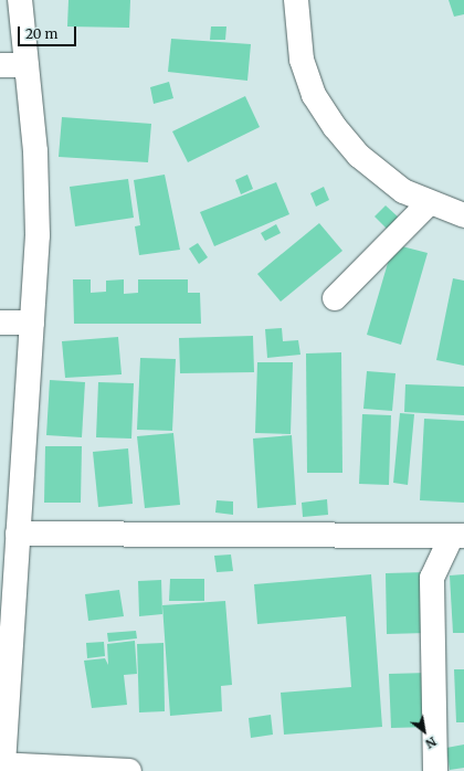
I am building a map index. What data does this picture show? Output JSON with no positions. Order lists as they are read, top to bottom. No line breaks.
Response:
{"scale_bar":"20 m","north":"bottom right"}
